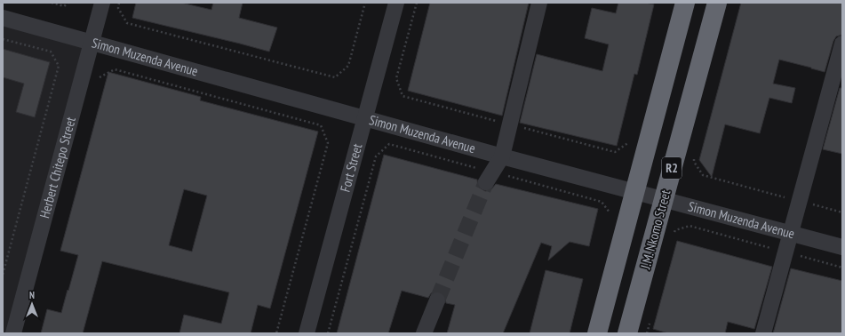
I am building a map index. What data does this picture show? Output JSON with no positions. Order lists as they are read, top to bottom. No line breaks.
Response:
{"streets":{"highway":["R2","J.M. Nkomo Street"],"street":["Simon Muzenda Avenue","Herbert Chitepo Street","Fort Street"]},"crossings":[["Simon Muzenda Avenue","Herbert Chitepo Street"],["Simon Muzenda Avenue","Fort Street"],["Simon Muzenda Avenue","R2"],["Simon Muzenda Avenue","J.M. Nkomo Street"]],"north":"top"}
